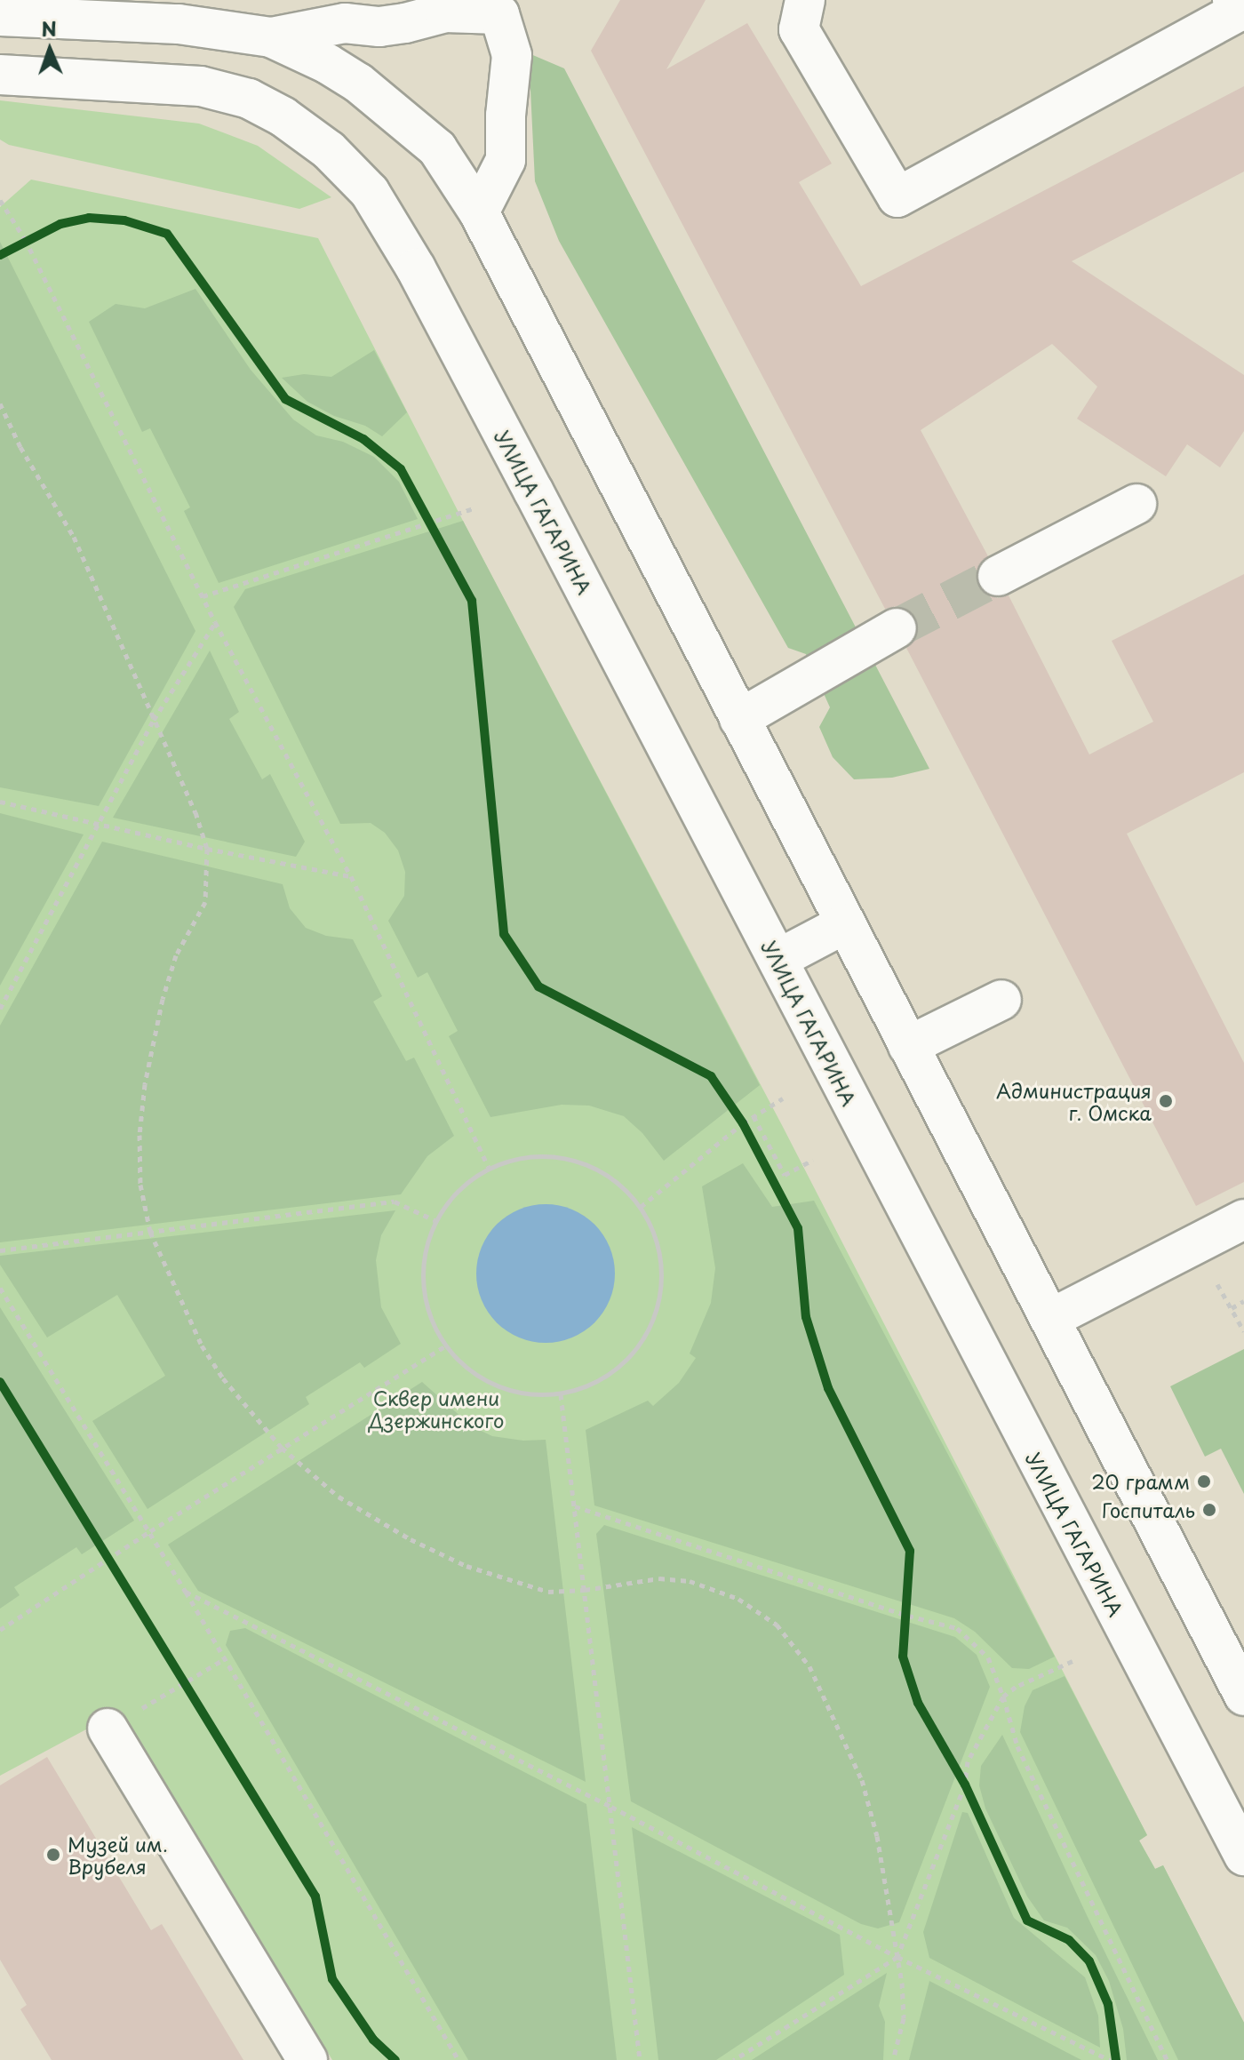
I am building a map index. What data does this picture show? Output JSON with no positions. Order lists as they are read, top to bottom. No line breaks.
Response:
{"streets":{"main road":["УЛИЦА ГАГАРИНА"]},"parks":["Сквер имени Дзержинского"],"places":["Администрация г. Омска","20 грамм","Госпиталь","Музей им. Врубеля"],"north":"top"}
